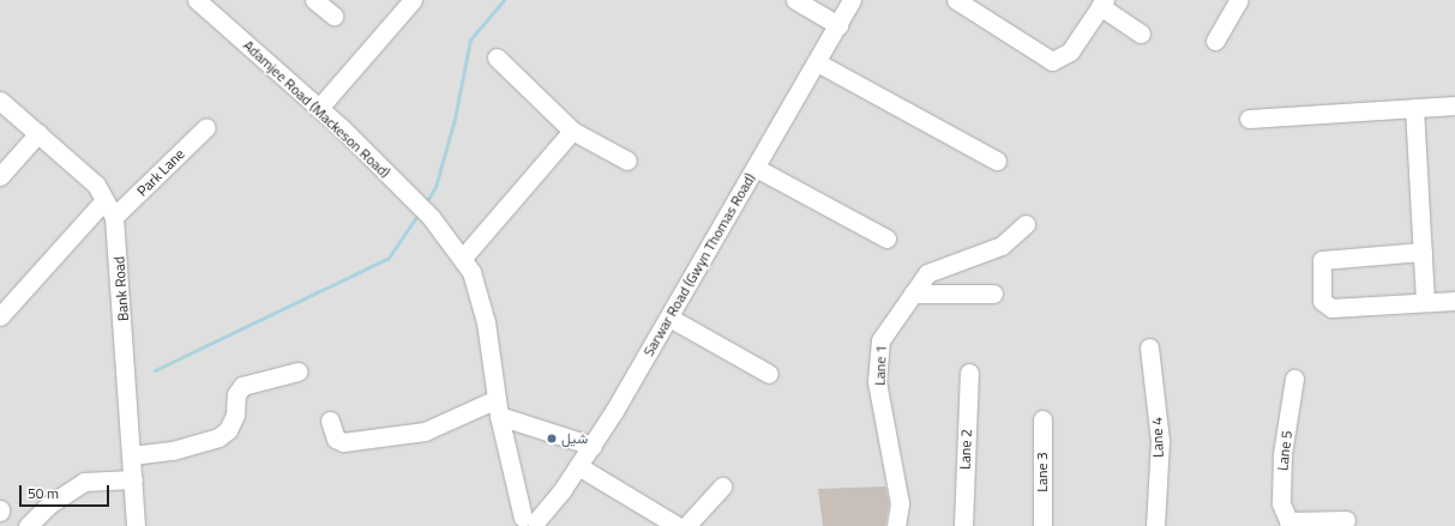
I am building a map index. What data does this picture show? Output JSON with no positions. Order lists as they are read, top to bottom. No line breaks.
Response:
{"streets":{"street":["Adamjee Road (Mackeson Road)","Park Lane","Sarwar Road (Gwyn Thomas Road)","Bank Road","Lane 1","Lane 4","Lane 2","Lane 5","Lane 3"]},"crossings":[["Adamjee Road (Mackeson Road)","Sarwar Road (Gwyn Thomas Road)"],["Park Lane","Bank Road"]],"places":["شیل"],"scale_bar":"50 m"}
